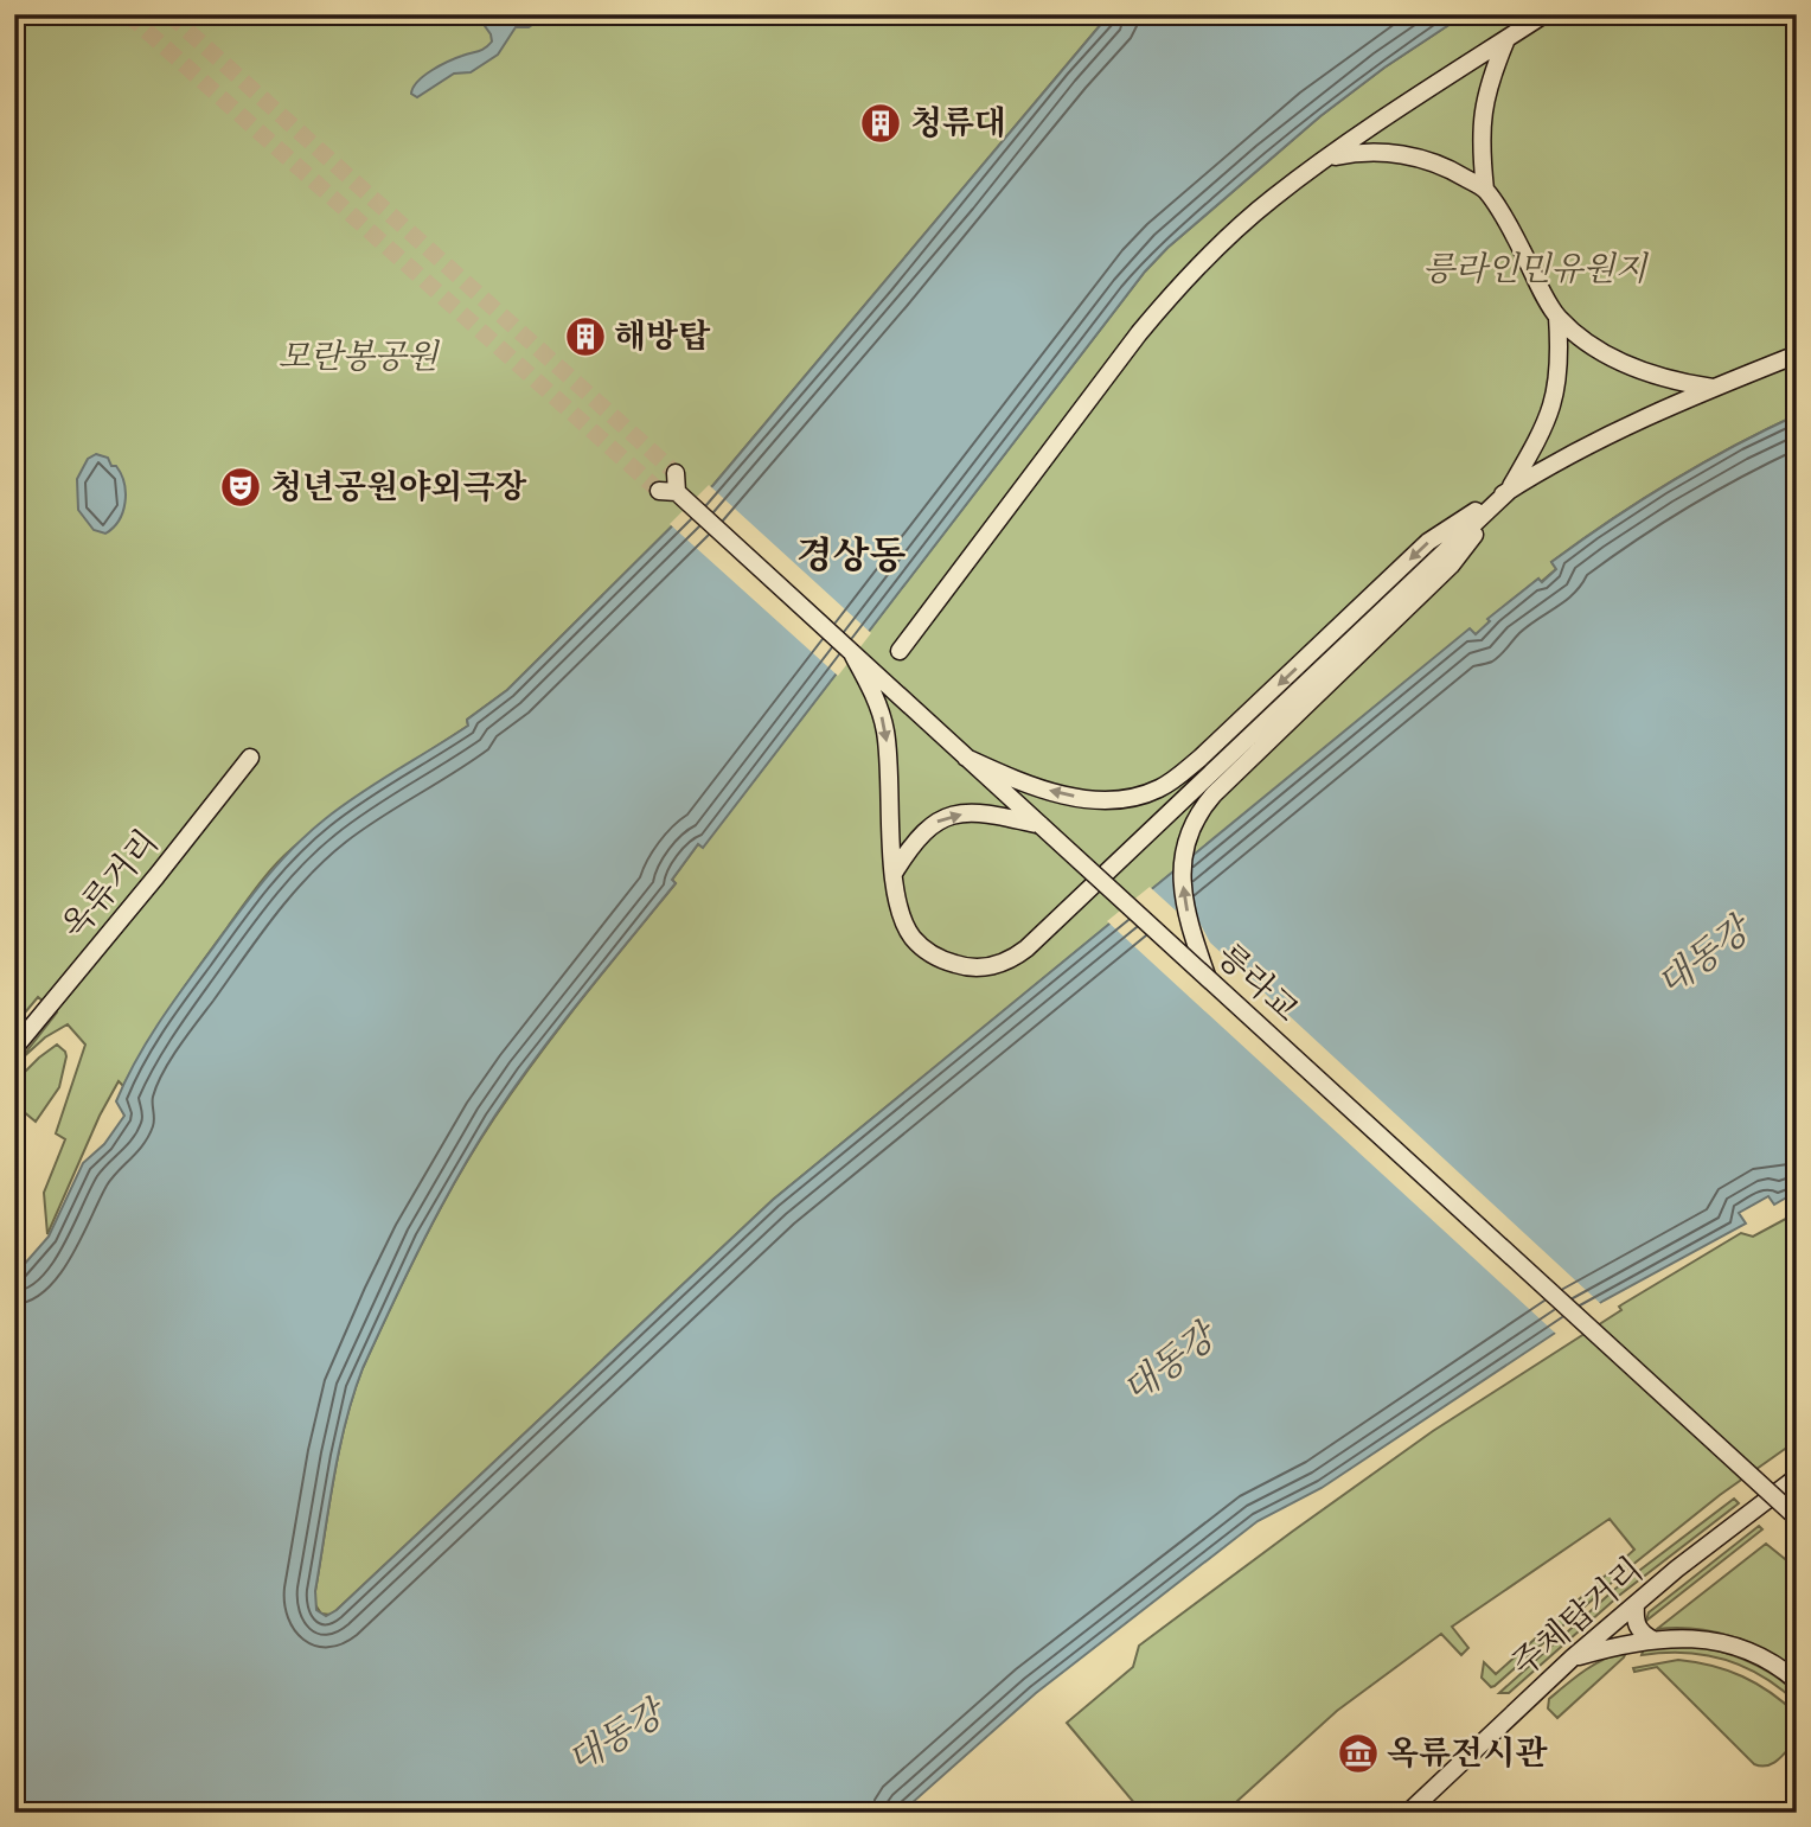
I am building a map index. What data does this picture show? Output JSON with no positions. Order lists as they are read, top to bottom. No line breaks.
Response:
{"streets":{"main road":["옥류거리","릉라교","주체탑거리"]},"districts":["경상동"],"water":["대동강"],"parks":["릉라인민유원지","모란봉공원"],"places":{"building":["청류대","해방탑"],"theatre":["청년공원야외극장"],"museum":["옥류전시관"]}}
